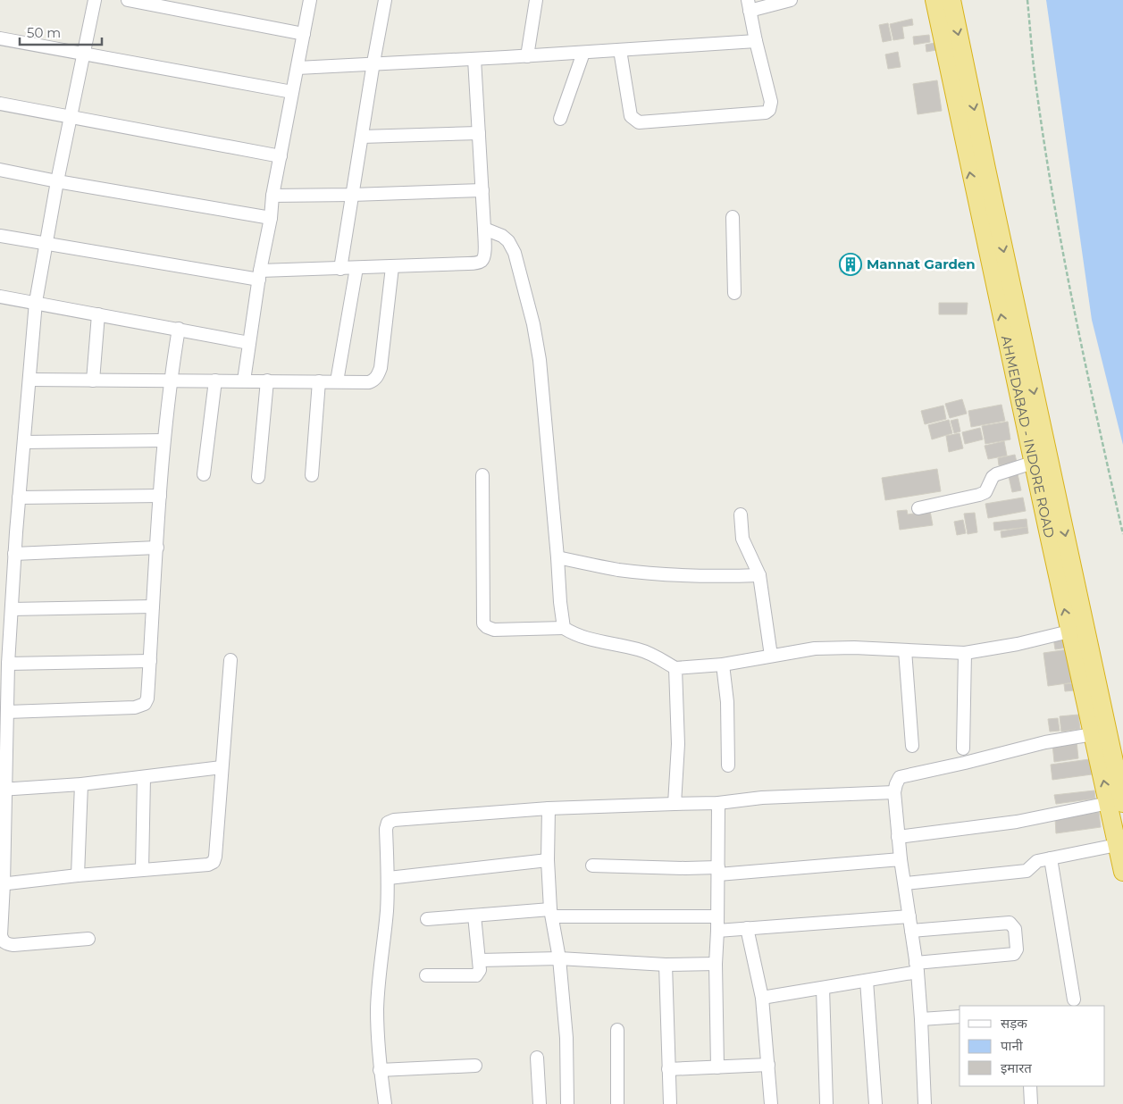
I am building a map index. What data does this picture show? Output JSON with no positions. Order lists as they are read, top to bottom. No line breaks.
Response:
{"streets":{"highway":["AHMEDABAD - INDORE ROAD"]},"places":{"building":["Mannat Garden"]},"legend":["सड़क","पानी","इमारत"],"scale_bar":"50 m"}
